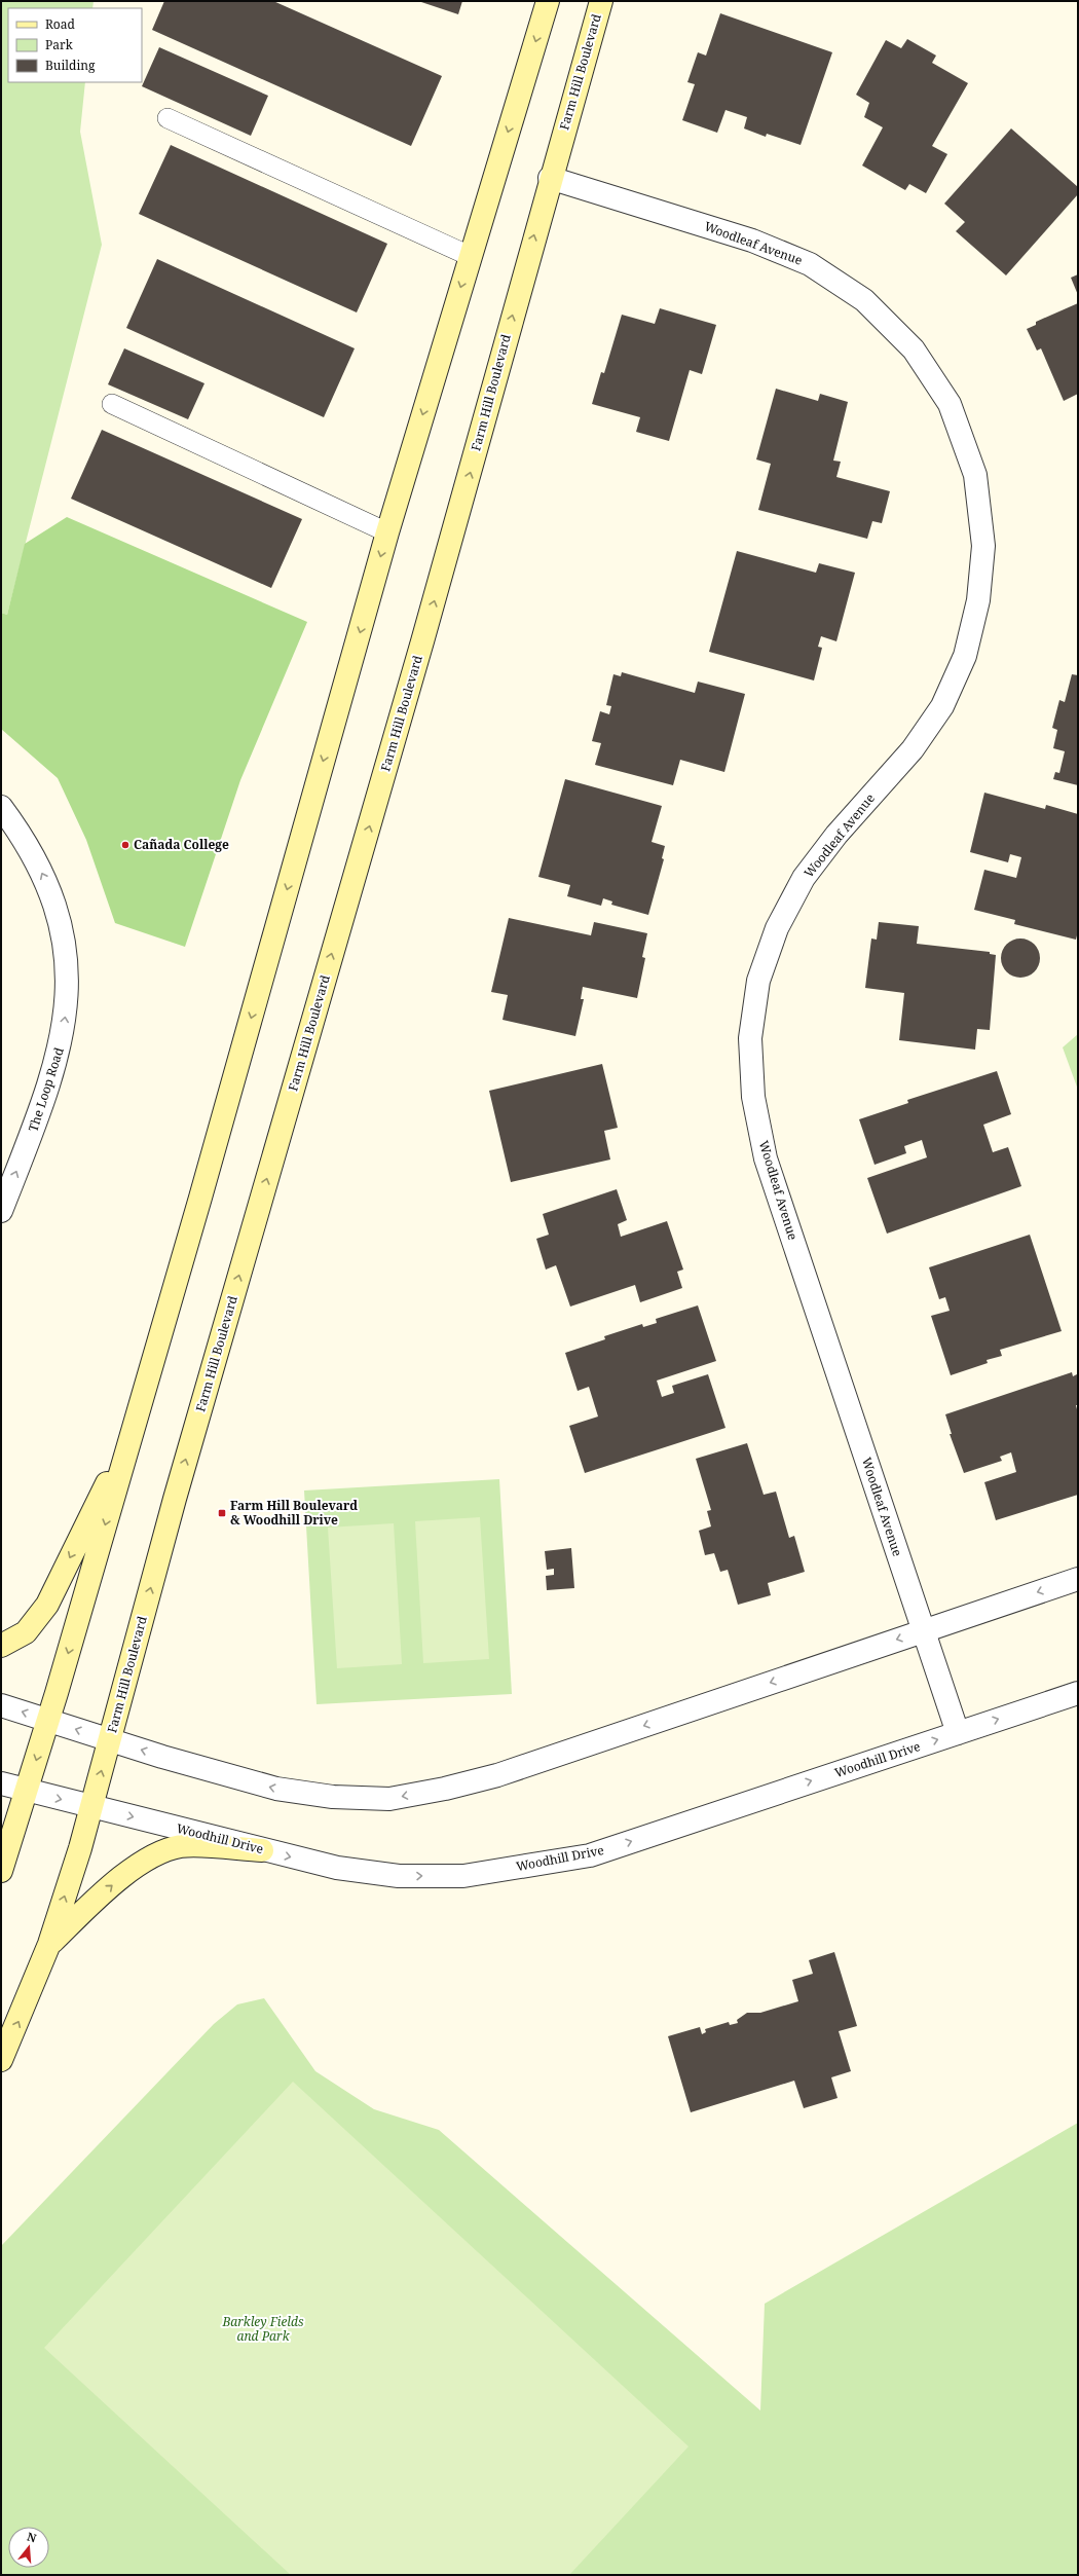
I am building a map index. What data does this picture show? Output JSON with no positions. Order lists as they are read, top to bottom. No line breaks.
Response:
{"streets":{"main road":["Farm Hill Boulevard"],"street":["Woodleaf Avenue","The Loop Road","Woodhill Drive"]},"crossings":[["Farm Hill Boulevard","Woodleaf Avenue"],["Farm Hill Boulevard","Woodhill Drive"],["Woodleaf Avenue","Woodhill Drive"]],"one_way":["The Loop Road"],"parks":["Barkley Fields and Park"],"places":{"other":["Cañada College"],"transit":["Farm Hill Boulevard & Woodhill Drive"]},"legend":["Road","Park","Building"],"north":"top"}
